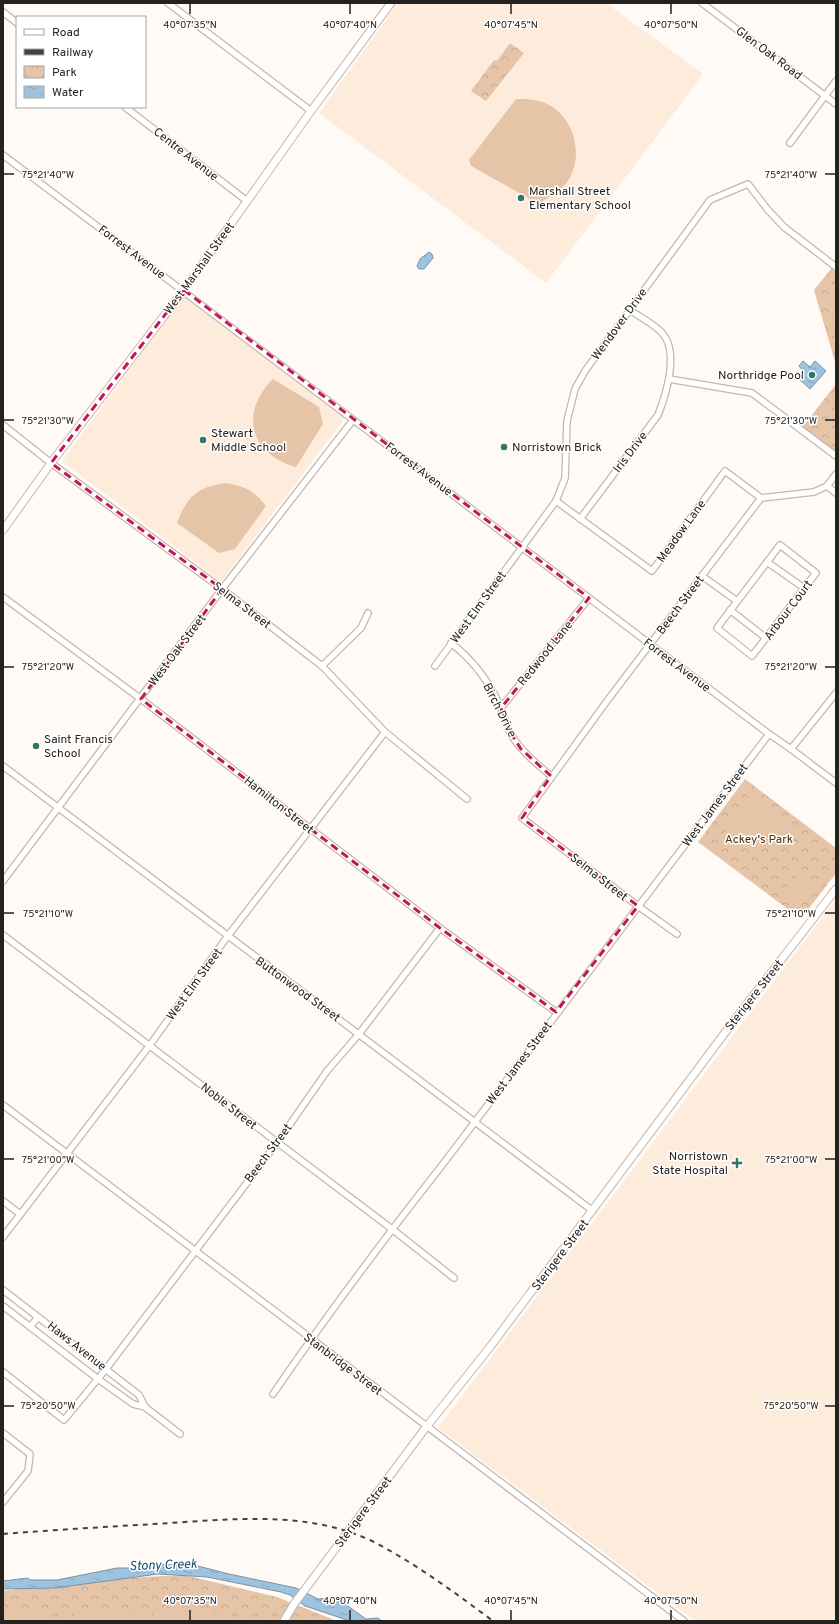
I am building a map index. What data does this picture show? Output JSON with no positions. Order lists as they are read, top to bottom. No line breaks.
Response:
{"streets":{"street":["Glen Oak Road","Centre Avenue","Forrest Avenue","West Marshall Street","Wendover Drive","Iris Drive","Meadow Lane","Selma Street","Beech Street","West Elm Street","Arbour Court","West Oak Street","Redwood Lane","Birch Drive","Hamilton Street","West James Street","Buttonwood Street","Sterigere Street","Noble Street","Haws Avenue","Stanbridge Street"]},"crossings":[["Centre Avenue","West Marshall Street"],["Forrest Avenue","West Marshall Street"],["Forrest Avenue","Wendover Drive"],["Forrest Avenue","Beech Street"],["Forrest Avenue","West Elm Street"],["Forrest Avenue","West Oak Street"],["Forrest Avenue","Redwood Lane"],["Forrest Avenue","West James Street"],["West Marshall Street","Selma Street"],["Wendover Drive","Iris Drive"],["Wendover Drive","Meadow Lane"],["Wendover Drive","West Elm Street"],["Iris Drive","Meadow Lane"],["Meadow Lane","Beech Street"],["Selma Street","Beech Street"],["Selma Street","West Elm Street"],["Selma Street","West Oak Street"],["Selma Street","West James Street"],["Beech Street","Birch Drive"],["Beech Street","Hamilton Street"],["Beech Street","Buttonwood Street"],["Beech Street","Noble Street"],["Beech Street","Haws Avenue"],["Beech Street","Stanbridge Street"],["West Elm Street","Birch Drive"],["West Elm Street","Hamilton Street"],["West Elm Street","Buttonwood Street"],["West Elm Street","Noble Street"],["West Elm Street","Stanbridge Street"],["West Oak Street","Hamilton Street"],["West Oak Street","Buttonwood Street"],["Redwood Lane","Birch Drive"],["Hamilton Street","West James Street"],["West James Street","Buttonwood Street"],["West James Street","Noble Street"],["West James Street","Stanbridge Street"],["Buttonwood Street","Sterigere Street"],["Sterigere Street","Stanbridge Street"]],"water":["Stony Creek"],"parks":["Ackey's Park"],"places":{"other":["Marshall Street Elementary School","Northridge Pool","Stewart Middle School","Norristown Brick","Saint Francis School"],"health":["Norristown State Hospital"]},"legend":["Road","Railway","Park","Water"],"coordinates":["40°07'35\"N","40°07'40\"N","40°07'45\"N","40°07'50\"N","75°21'40\"W","75°21'30\"W","75°21'20\"W","75°21'10\"W","75°21'00\"W","75°20'50\"W"]}
